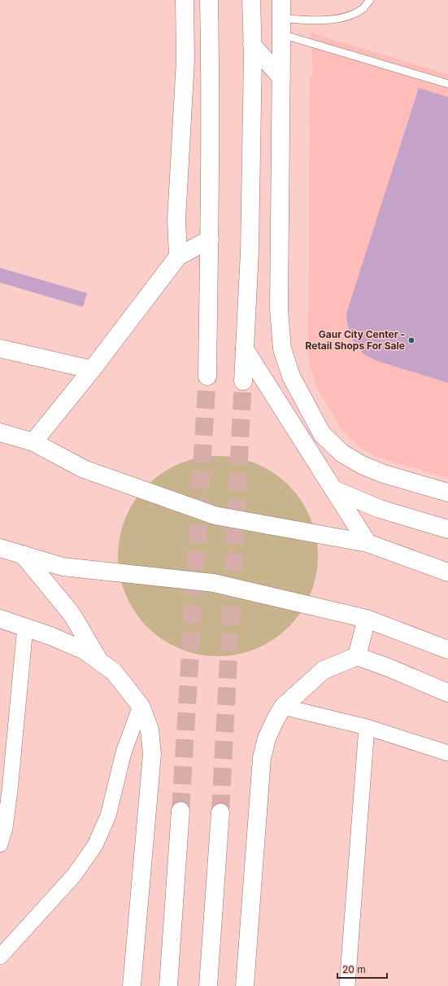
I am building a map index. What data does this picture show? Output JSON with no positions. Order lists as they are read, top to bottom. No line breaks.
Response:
{"places":["Gaur City Center - Retail Shops For Sale"],"scale_bar":"20 m"}
